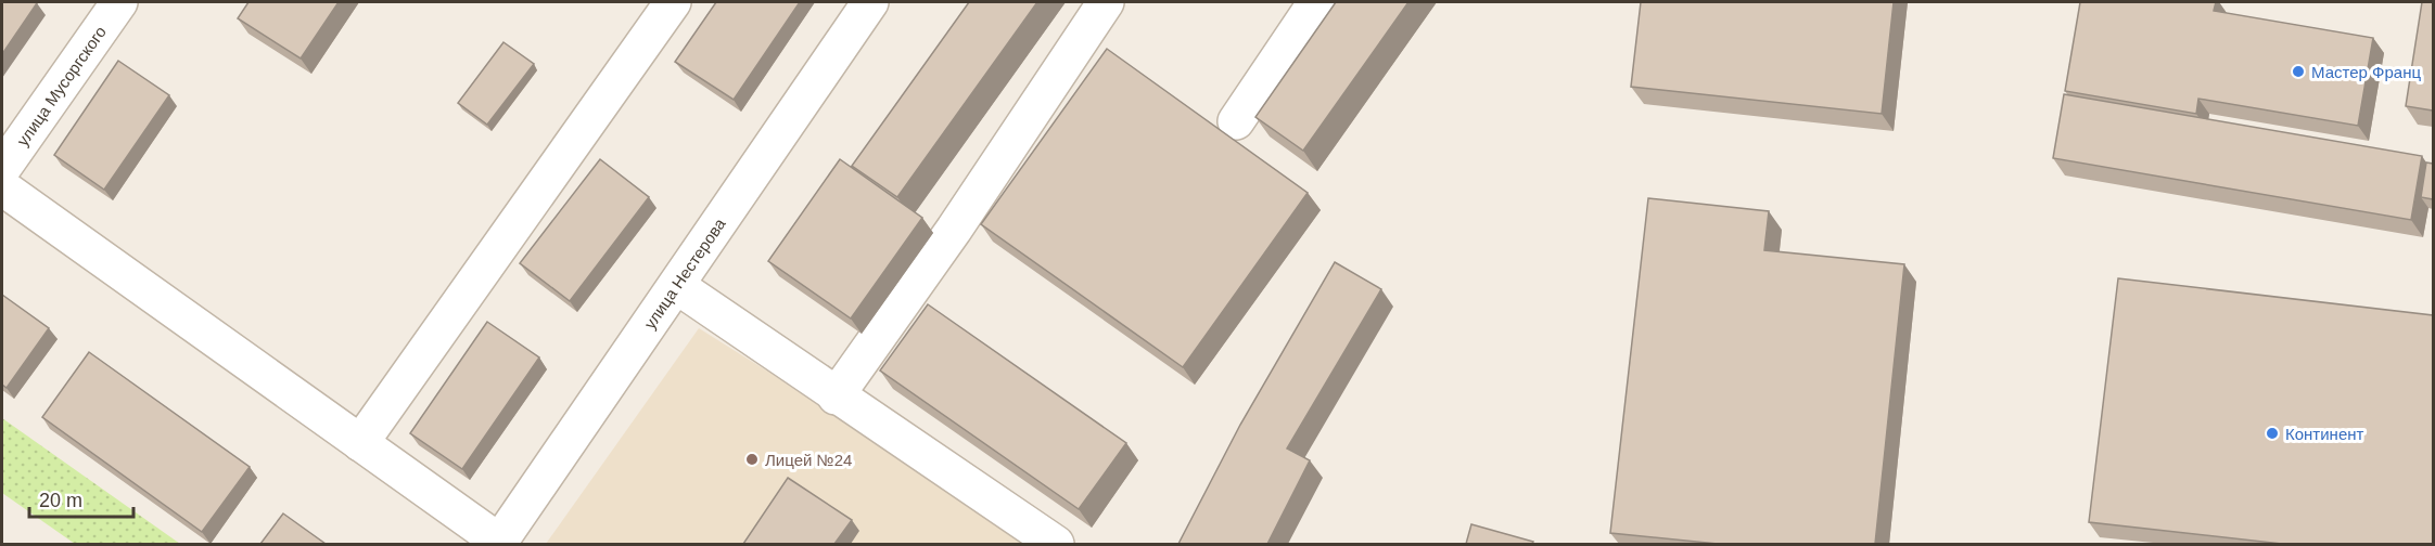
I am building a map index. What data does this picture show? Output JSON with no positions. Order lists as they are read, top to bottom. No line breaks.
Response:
{"streets":{"street":["улица Мусоргского","улица Нестерова"]},"places":["Мастер Франц","Континент","Лицей №24"],"scale_bar":"20 m"}
